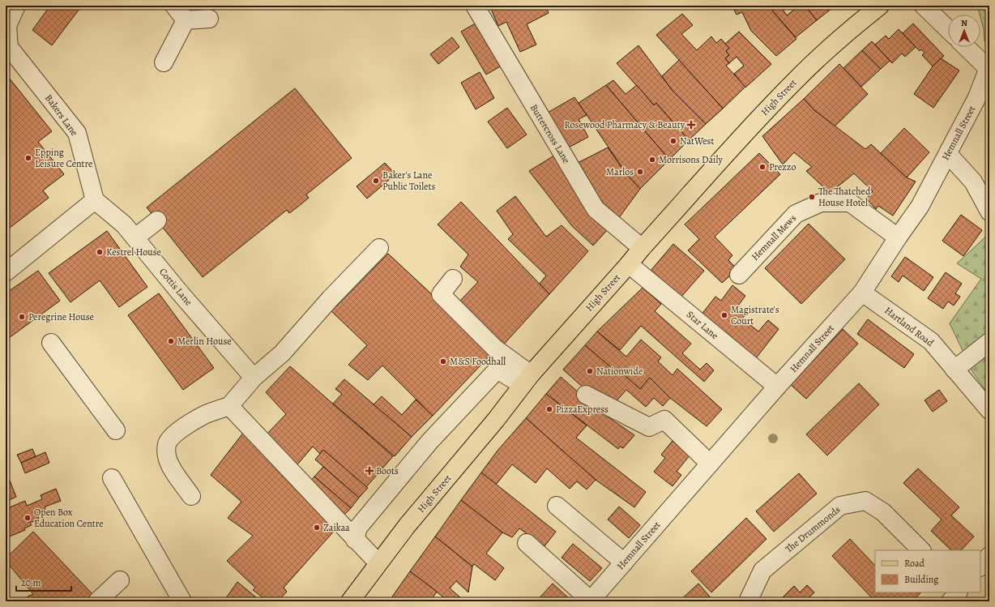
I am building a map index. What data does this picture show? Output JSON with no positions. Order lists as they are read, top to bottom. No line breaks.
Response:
{"streets":{"main road":["High Street"],"street":["Bakers Lane","Hemnall Street","Buttercross Lane","Hemnall Mews","Cottis Lane","Star Lane","Hartland Road","The Drummonds"]},"crossings":[["High Street","Buttercross Lane"],["High Street","Star Lane"],["Bakers Lane","Cottis Lane"],["Hemnall Street","Hemnall Mews"],["Hemnall Street","Star Lane"],["Hemnall Street","Hartland Road"]],"places":{"health":["Rosewood Pharmacy & Beauty","Boots"],"other":["NatWest","Epping Leisure Centre","Morrisons Daily","Prezzo","Marlos","Baker's Lane Public Toilets","The Thatched House Hotel","Kestrel House","Magistrate's Court","Peregrine House","Merlin House","M&S Foodhall","Nationwide","PizzaExpress","Open Box Education Centre","Zaikaa"]},"legend":["Road","Building"],"scale_bar":"20 m","north":"top"}
